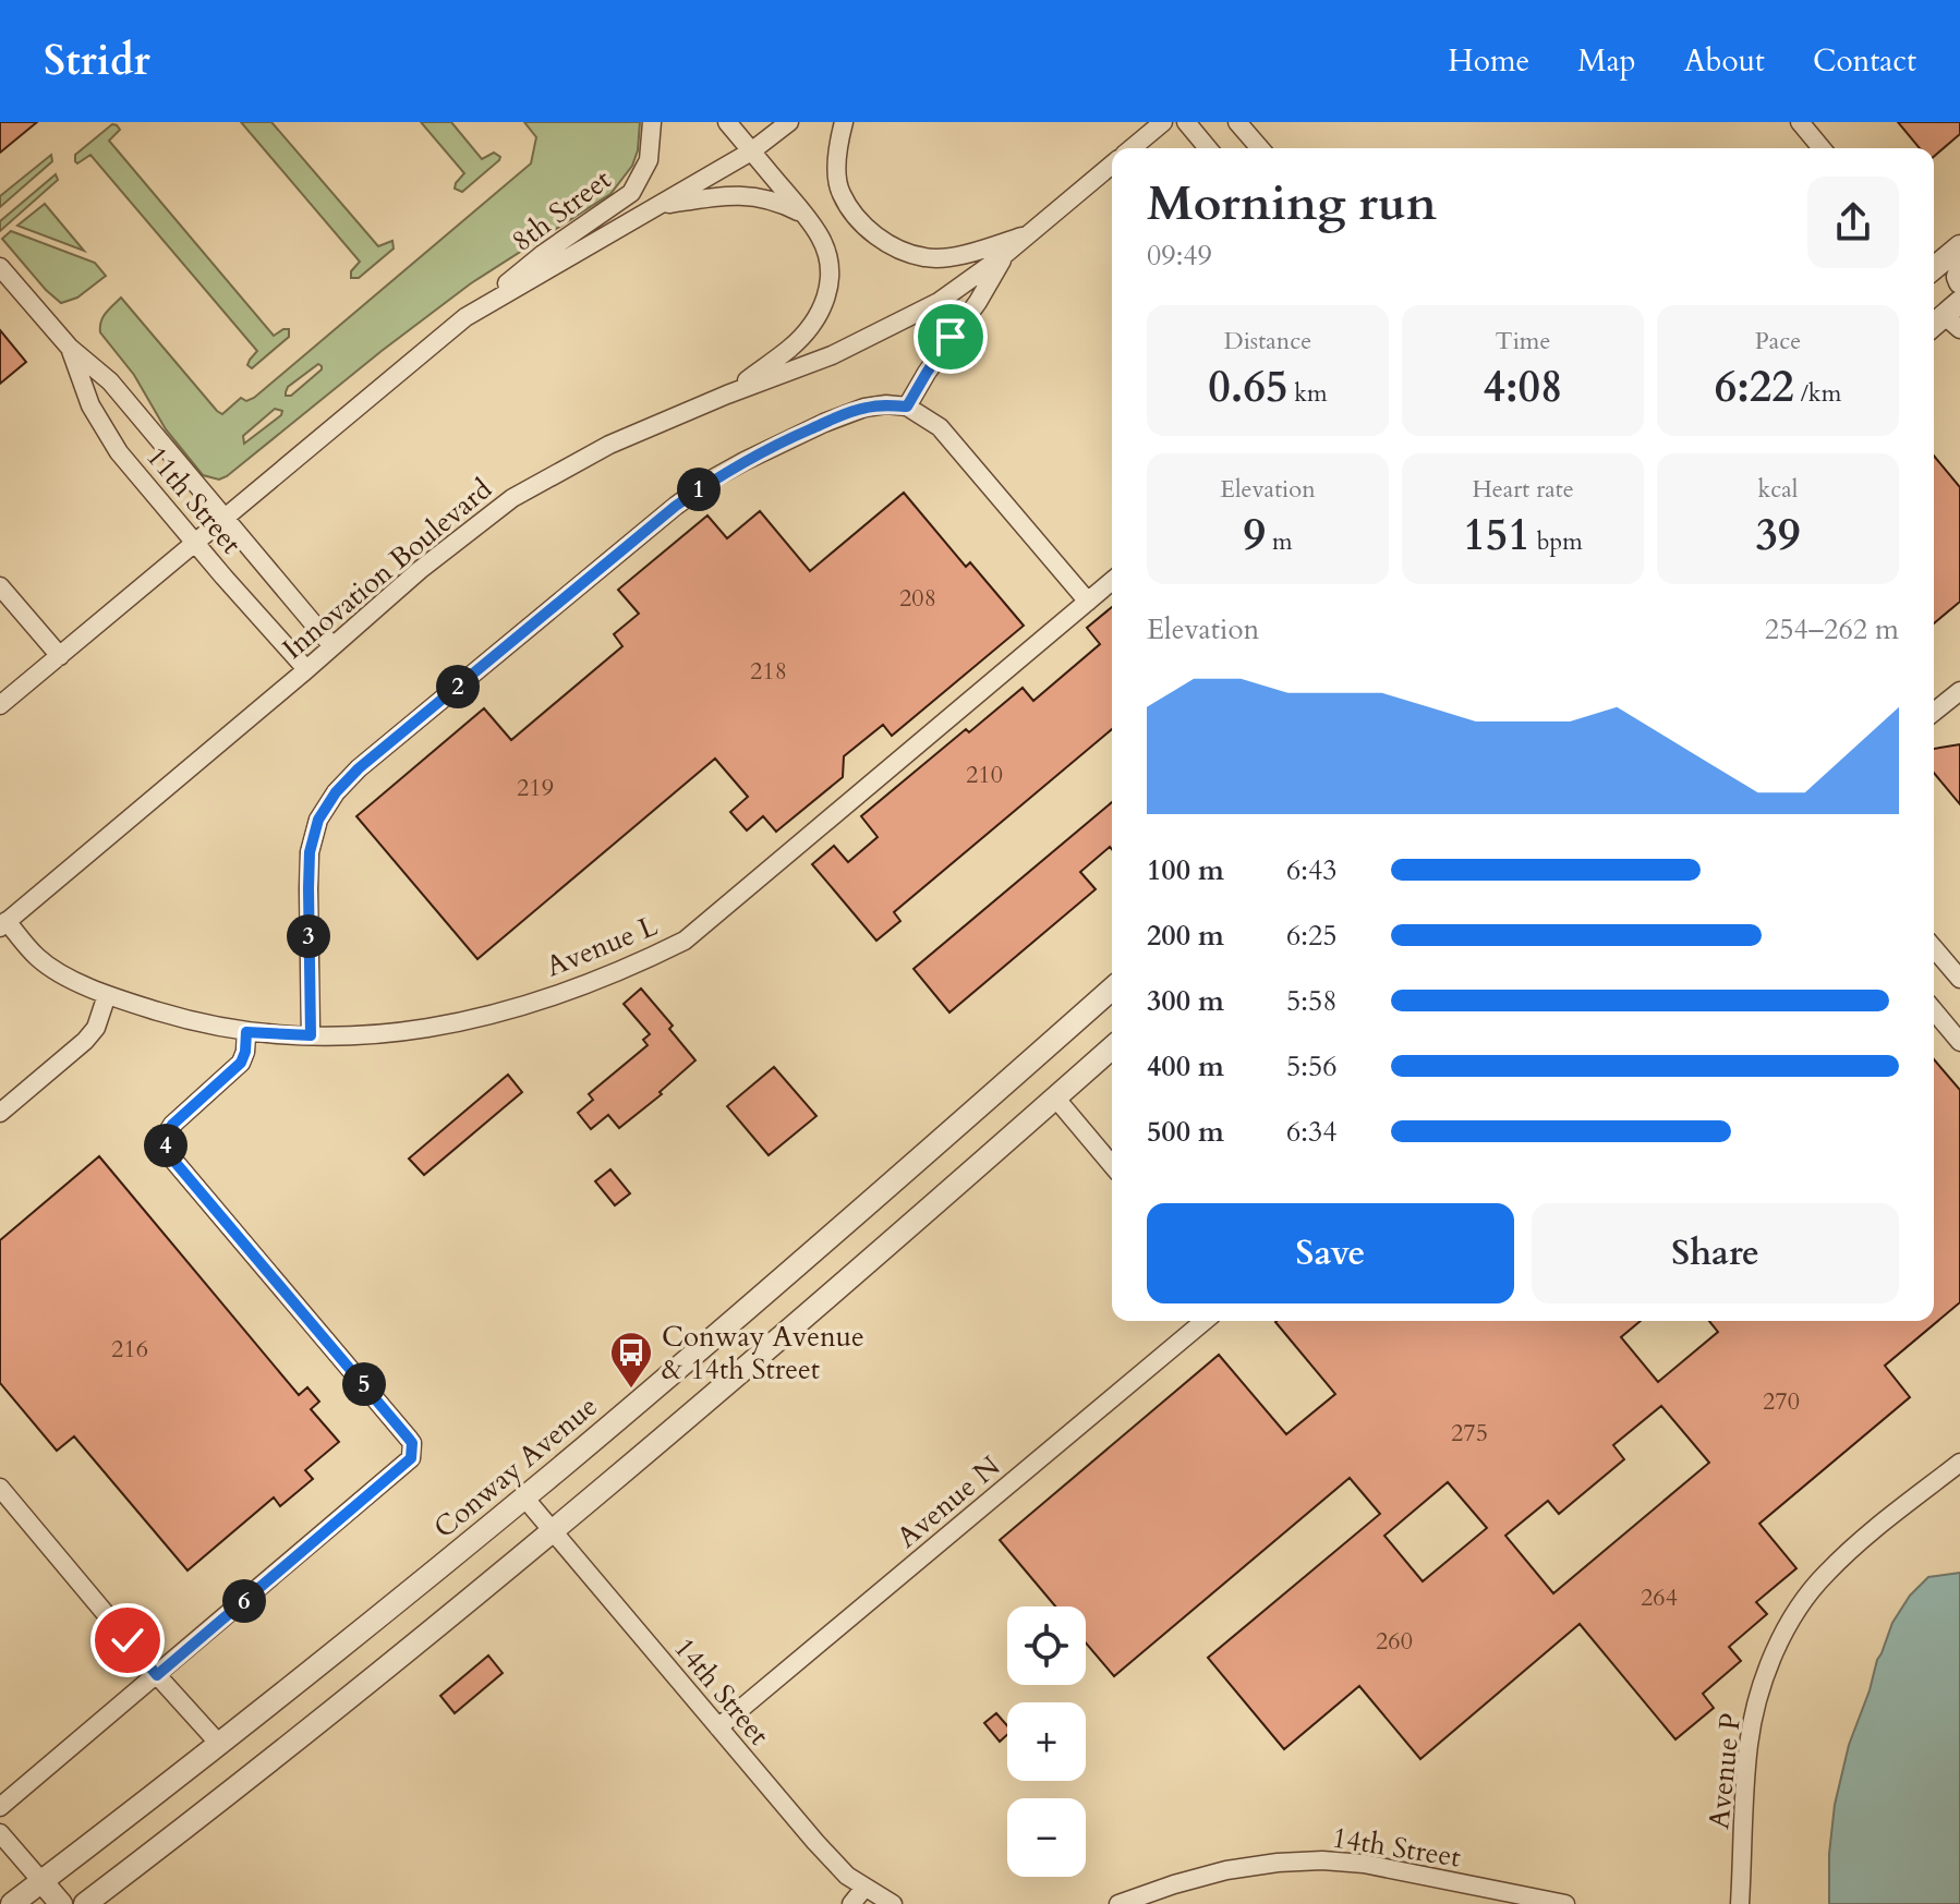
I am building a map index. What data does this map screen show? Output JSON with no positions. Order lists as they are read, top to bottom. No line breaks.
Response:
{"streets":{"street":["8th Street","11th Street","Innovation Boulevard","Avenue L","Conway Avenue","Avenue N","14th Street","Avenue P"]},"crossings":[["11th Street","Innovation Boulevard"],["Innovation Boulevard","Avenue L"],["Conway Avenue","14th Street"],["Avenue N","14th Street"]],"places":{"bus stop":["Conway Avenue & 14th Street"]},"house_numbers":["208","218","210","219","216","270","275","264","260"],"page":{"header":"Stridr","nav":["Home","Map","About","Contact"],"heading":["Morning run","09:49"],"stats":[["Distance","0.65 km"],["Time","4:08"],["Pace","6:22 /km"],["Elevation","9 m"],["Heart rate","151 bpm"],["kcal","39"]],"pins":["1","2","3","4","5","6"],"chart":["Elevation","254–262 m"],"list":[{"name":"100 m","note":"6:43"},{"name":"200 m","note":"6:25"},{"name":"300 m","note":"5:58"},{"name":"400 m","note":"5:56"},{"name":"500 m","note":"6:34"}],"buttons":["Save","Share"],"map_buttons":["+","−"]}}
